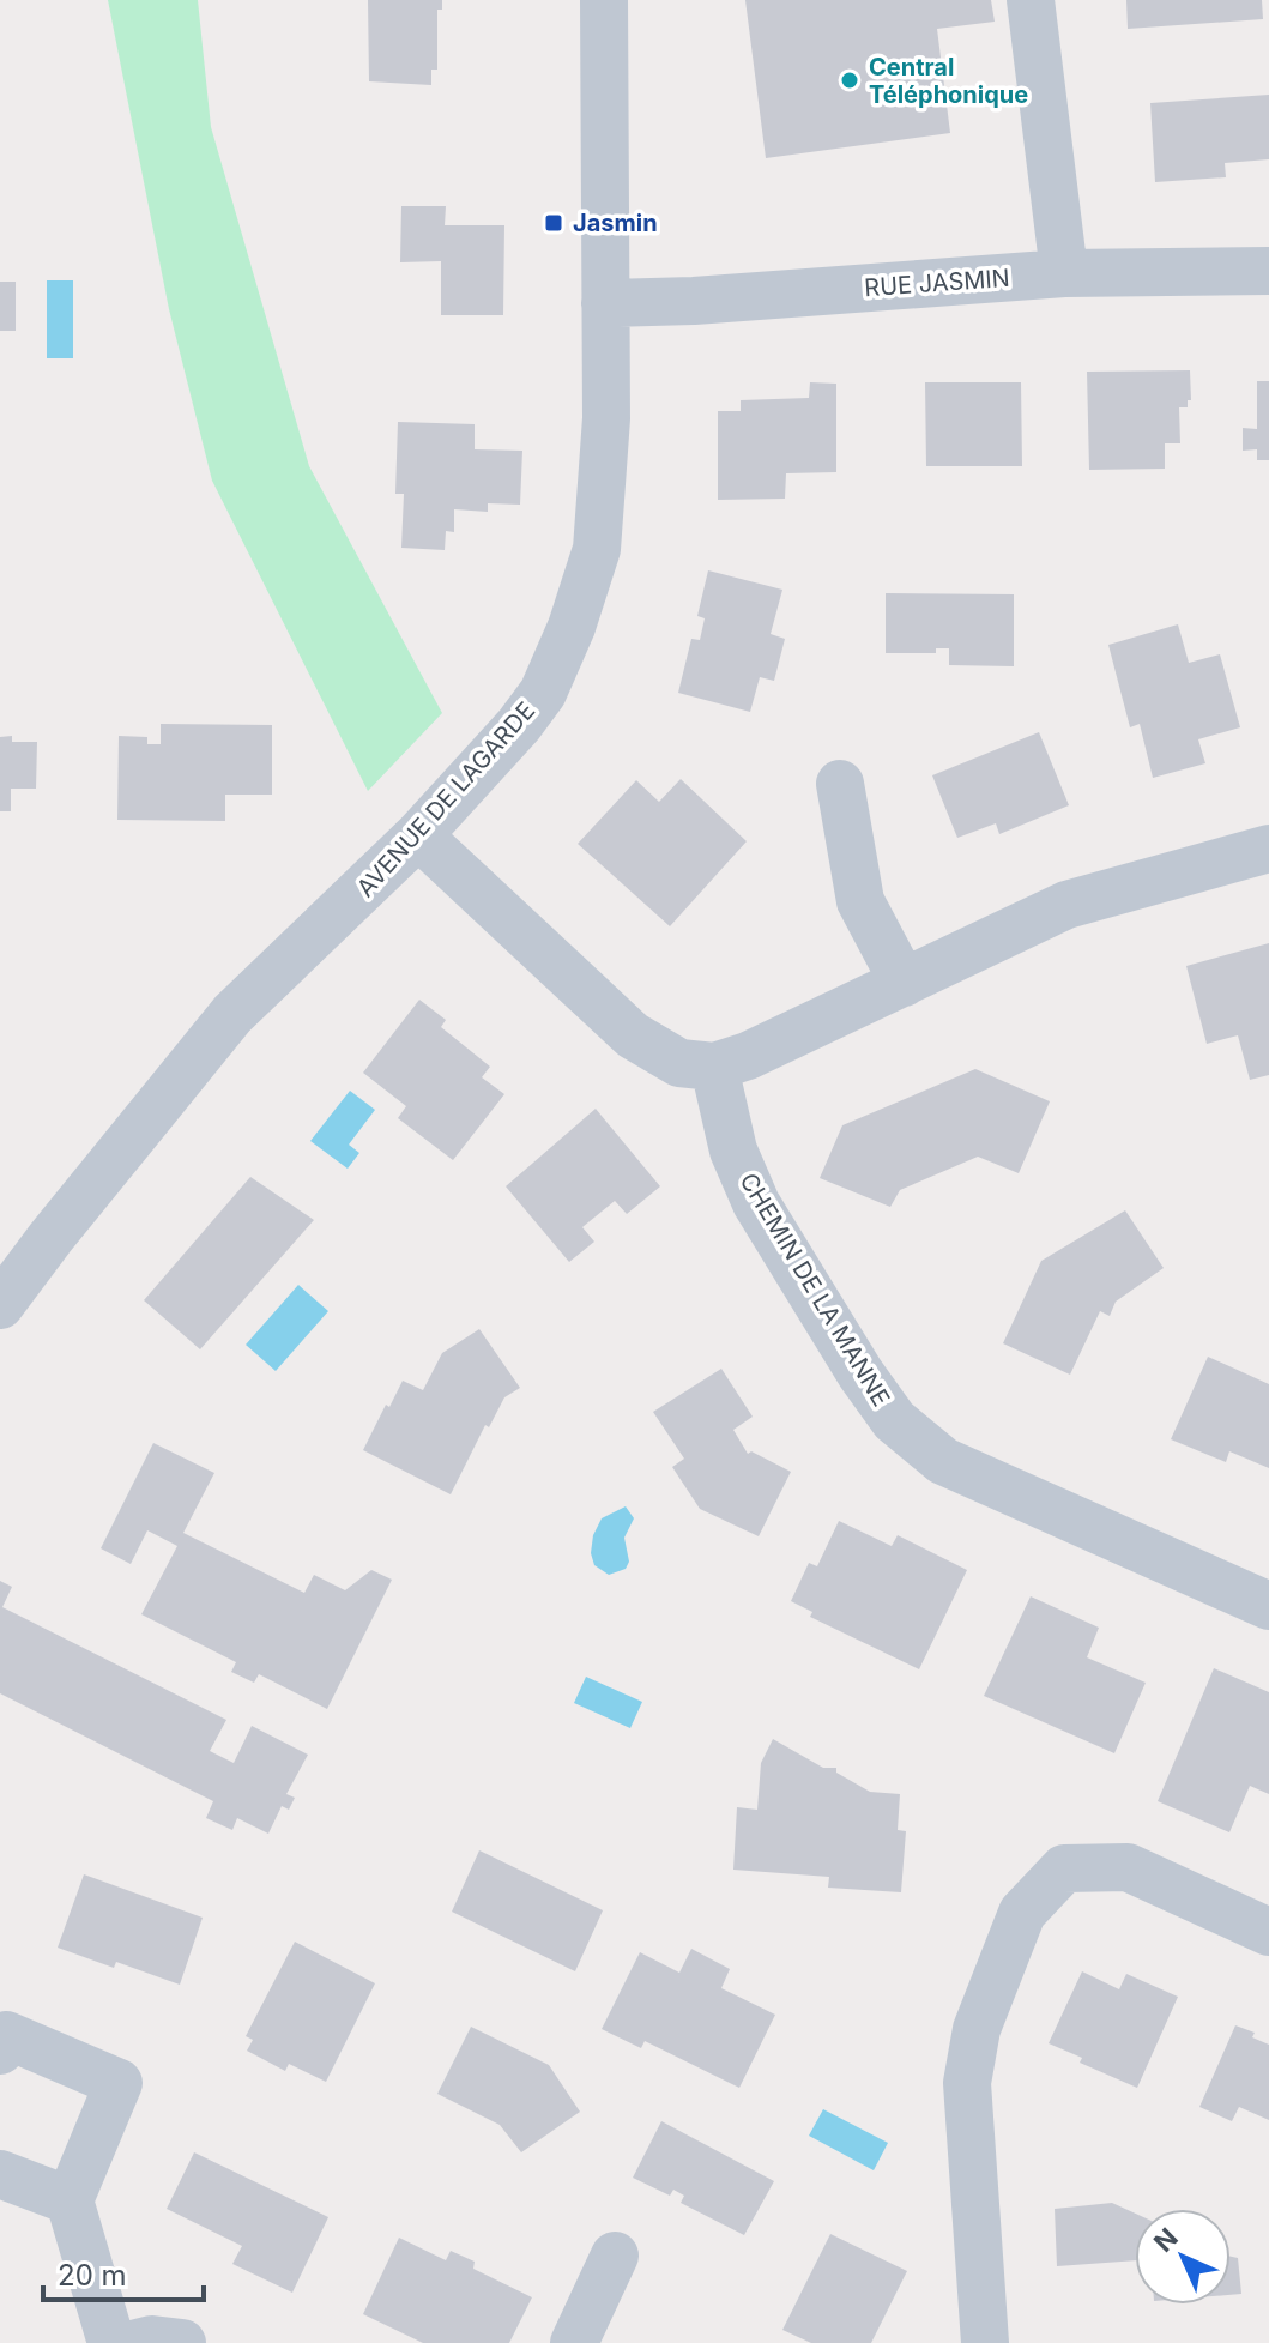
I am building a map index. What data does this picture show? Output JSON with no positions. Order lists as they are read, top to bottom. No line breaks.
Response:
{"streets":{"street":["RUE JASMIN","AVENUE DE LAGARDE","CHEMIN DE LA MANNE"]},"crossings":[["RUE JASMIN","AVENUE DE LAGARDE"]],"places":{"other":["Central Téléphonique"],"transit":["Jasmin"]},"scale_bar":"20 m","north":"top left"}
